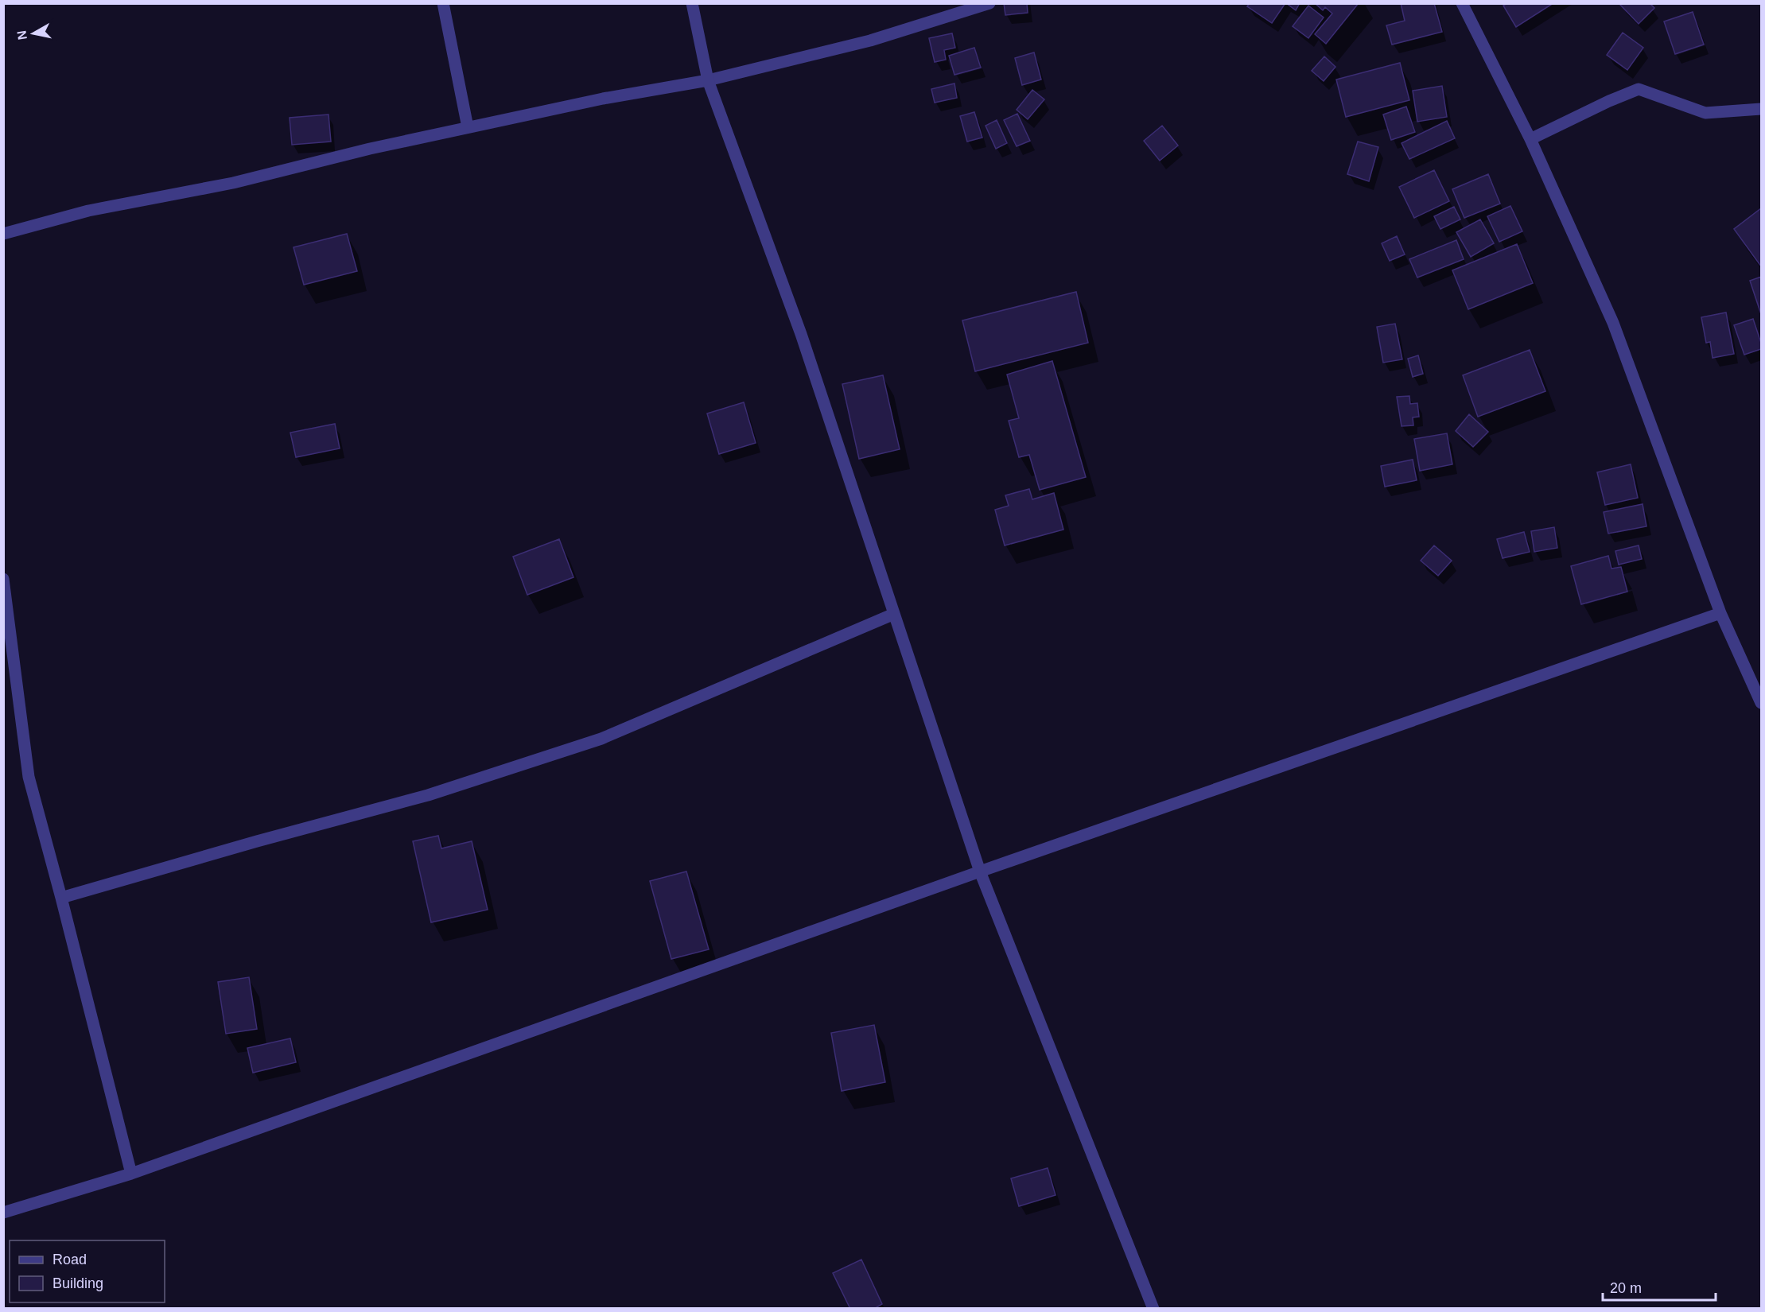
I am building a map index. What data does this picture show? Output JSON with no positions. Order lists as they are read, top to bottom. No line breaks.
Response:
{"legend":["Road","Building"],"scale_bar":"20 m","north":"left"}
